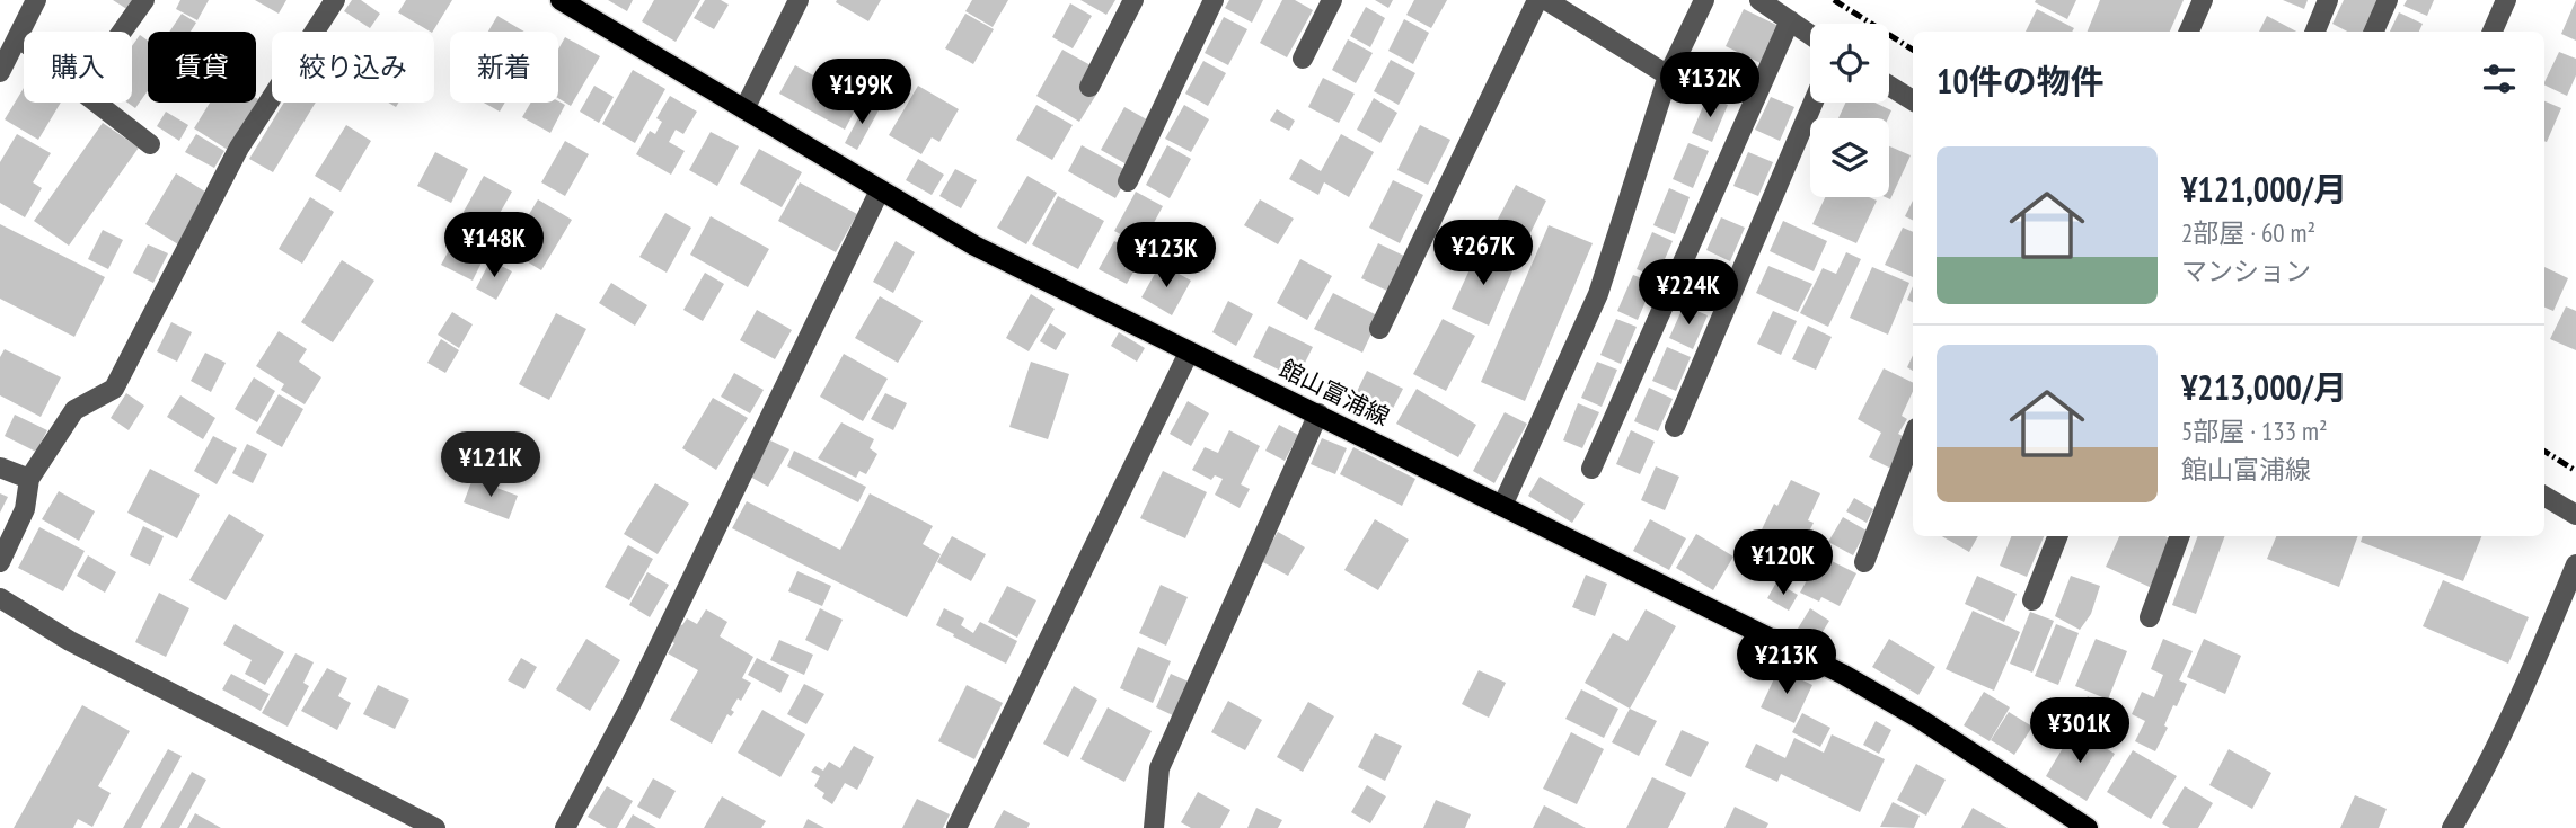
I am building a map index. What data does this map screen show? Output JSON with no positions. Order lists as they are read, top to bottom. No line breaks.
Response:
{"streets":{"main road":["館山富浦線"]},"page":{"chip":["購入","賃貸","絞り込み","新着"],"heading":"10件の物件","price":["¥132K","¥199K","¥148K","¥267K","¥123K","¥224K","¥121K","¥120K","¥213K","¥301K"],"list":[{"name":"¥121,000/月","note":"2部屋 · 60 m² · マンション"},{"name":"¥213,000/月","note":"5部屋 · 133 m² · 館山富浦線"}]}}
